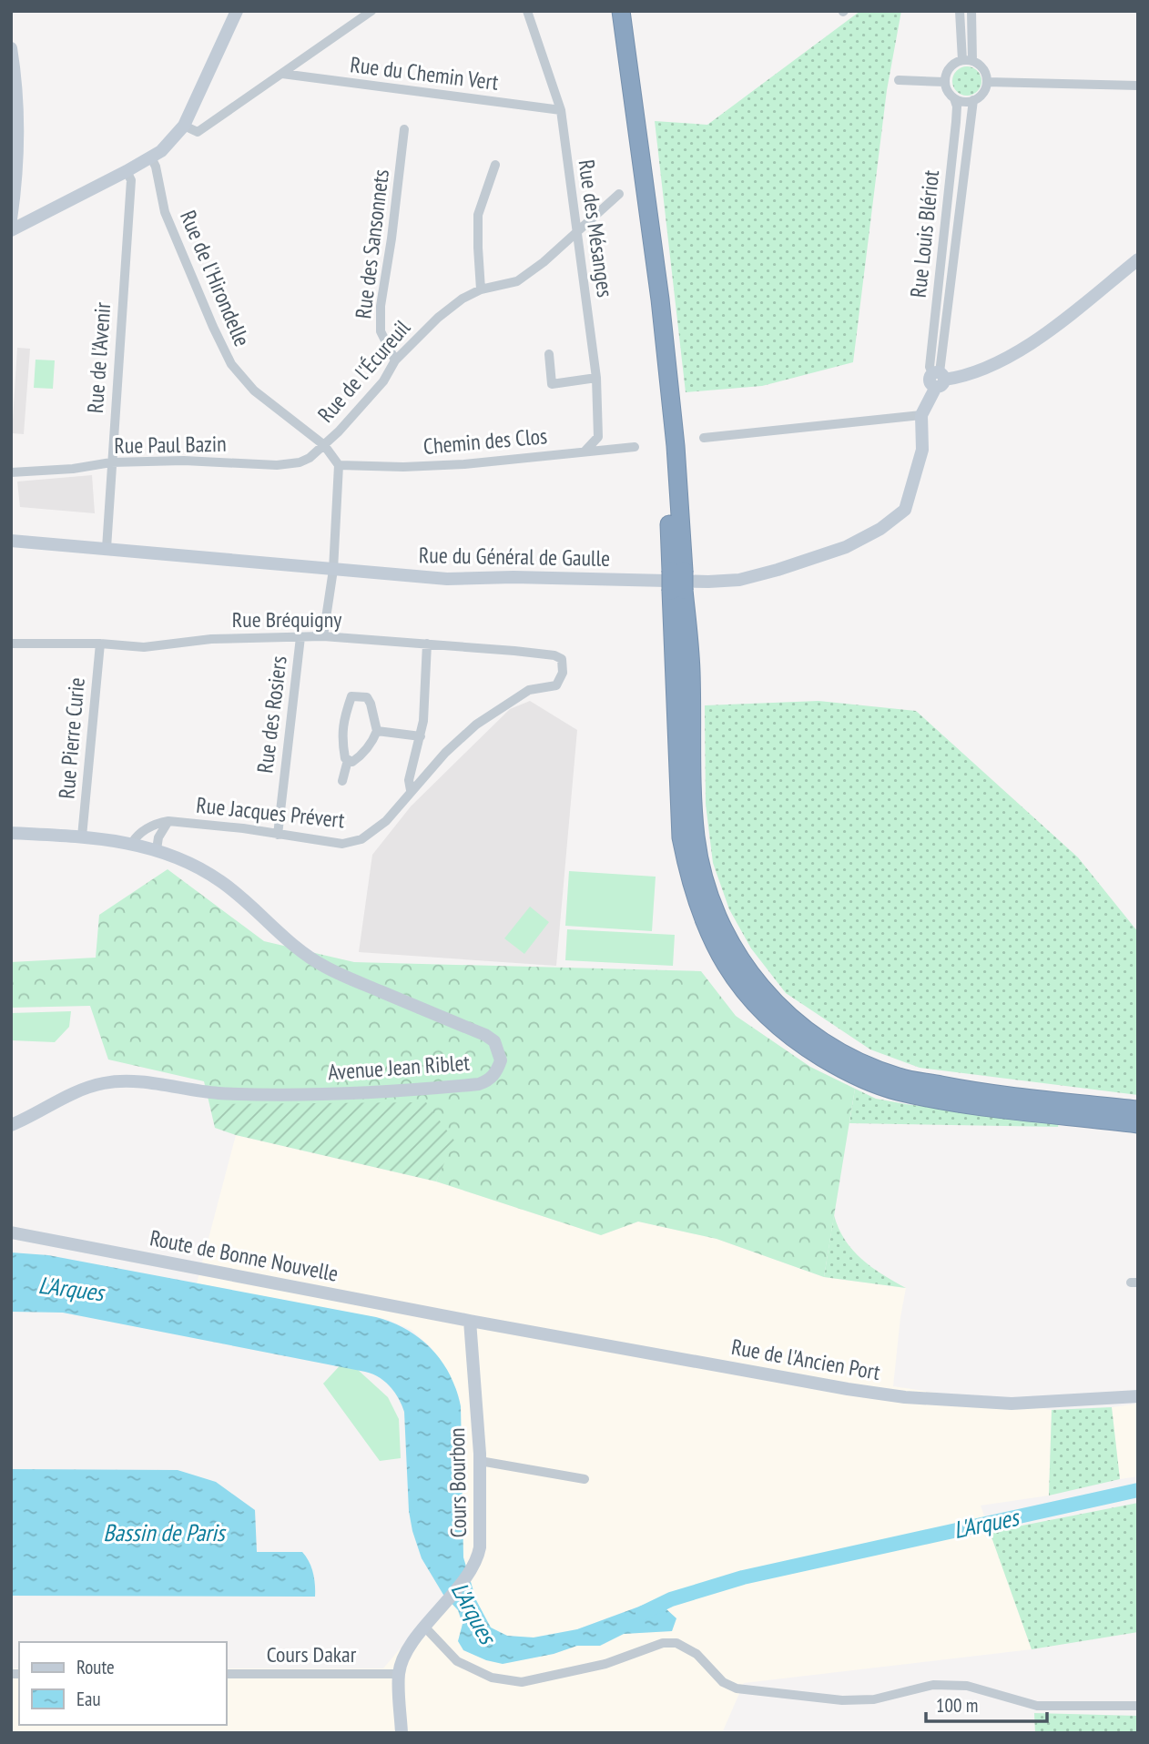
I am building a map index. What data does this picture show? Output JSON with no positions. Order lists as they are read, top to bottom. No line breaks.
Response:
{"streets":{"street":["Rue du Chemin Vert","Rue des Mésanges","Rue Louis Blériot","Rue des Sansonnets","Rue de l'Hirondelle","Rue de l'Avenir","Rue de l'Écureuil","Chemin des Clos","Rue Paul Bazin","Rue du Général de Gaulle","Rue Bréquigny","Rue des Rosiers","Rue Pierre Curie","Rue Jacques Prévert","Avenue Jean Riblet","Route de Bonne Nouvelle","Rue de l'Ancien Port","Cours Bourbon","Cours Dakar"]},"crossings":[["Rue du Chemin Vert","Rue des Mésanges"],["Rue des Mésanges","Rue de l'Écureuil"],["Rue des Mésanges","Chemin des Clos"],["Rue des Sansonnets","Rue de l'Écureuil"],["Rue de l'Hirondelle","Rue de l'Écureuil"],["Rue de l'Hirondelle","Chemin des Clos"],["Rue de l'Hirondelle","Rue Paul Bazin"],["Rue de l'Avenir","Rue Paul Bazin"],["Rue de l'Avenir","Rue du Général de Gaulle"],["Rue de l'Écureuil","Rue Paul Bazin"],["Rue Bréquigny","Rue des Rosiers"],["Rue Bréquigny","Rue Pierre Curie"],["Rue Bréquigny","Rue Jacques Prévert"],["Rue des Rosiers","Rue Jacques Prévert"],["Rue Pierre Curie","Avenue Jean Riblet"],["Rue Jacques Prévert","Avenue Jean Riblet"],["Route de Bonne Nouvelle","Rue de l'Ancien Port"],["Route de Bonne Nouvelle","Cours Bourbon"],["Rue de l'Ancien Port","Cours Bourbon"],["Cours Bourbon","Cours Dakar"]],"water":["L'Arques","Bassin de Paris"],"legend":["Route","Eau"],"scale_bar":"100 m"}
